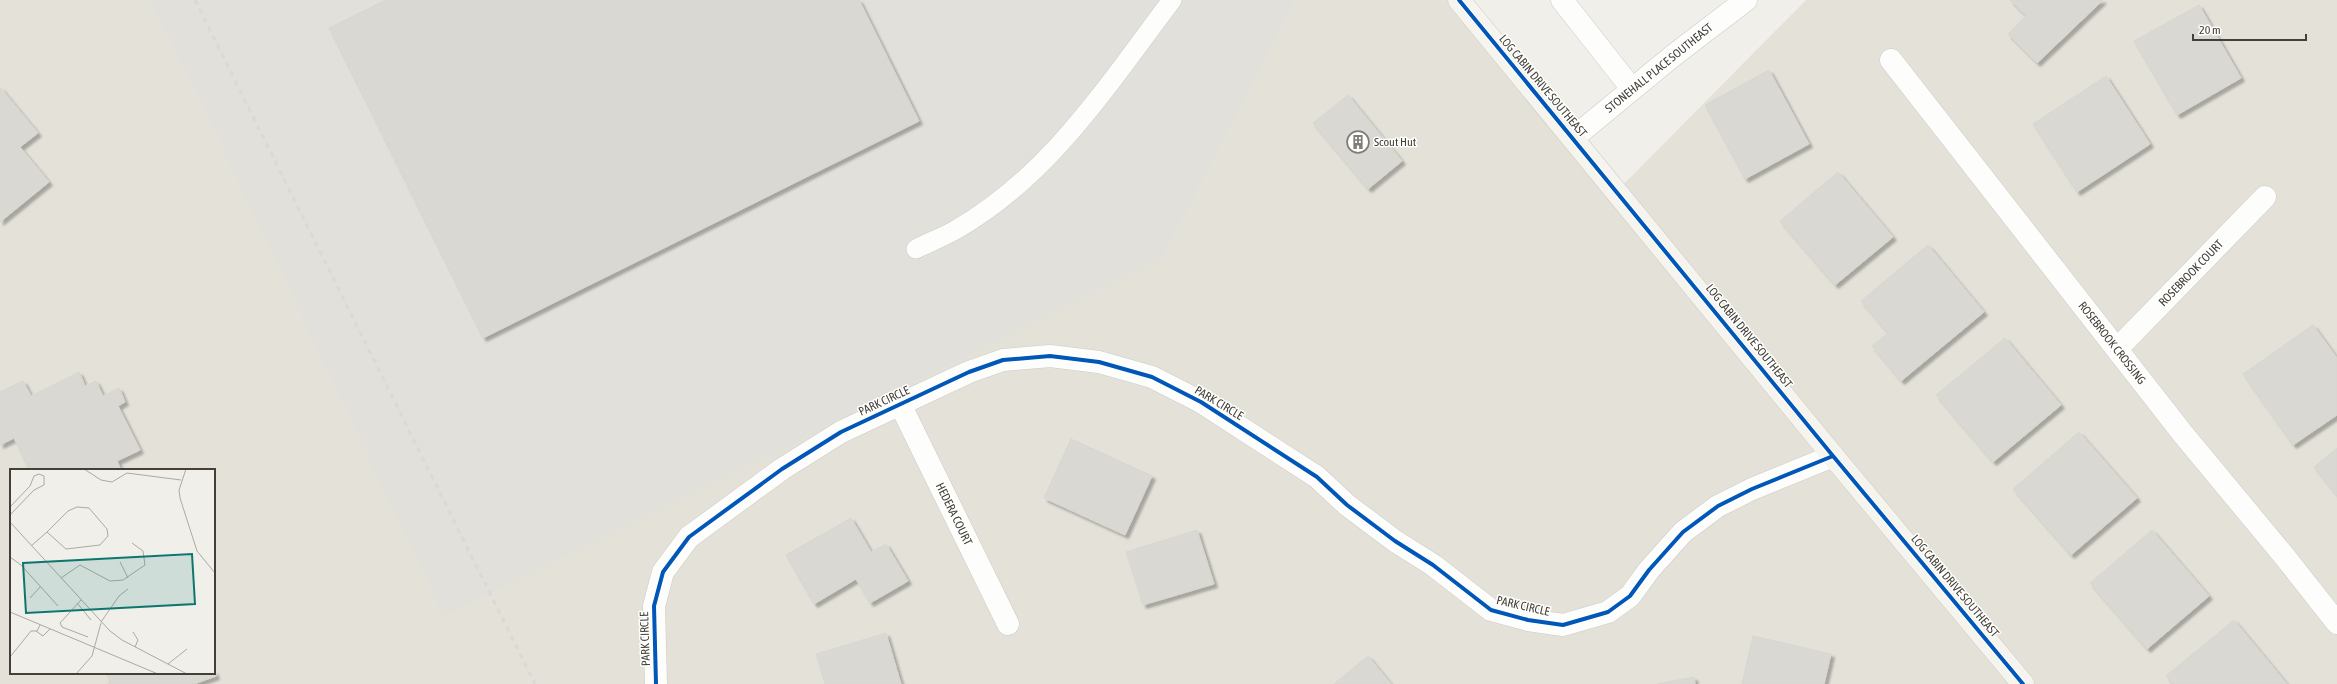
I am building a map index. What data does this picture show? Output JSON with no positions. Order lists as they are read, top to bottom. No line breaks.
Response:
{"streets":{"street":["STONEHALL PLACE SOUTHEAST","LOG CABIN DRIVE SOUTHEAST","ROSEBROOK COURT","ROSEBROOK CROSSING","PARK CIRCLE","HEDERA COURT"]},"crossings":[["STONEHALL PLACE SOUTHEAST","LOG CABIN DRIVE SOUTHEAST"],["LOG CABIN DRIVE SOUTHEAST","PARK CIRCLE"],["ROSEBROOK COURT","ROSEBROOK CROSSING"],["PARK CIRCLE","HEDERA COURT"]],"places":{"building":["Scout Hut"]},"scale_bar":"20 m"}
